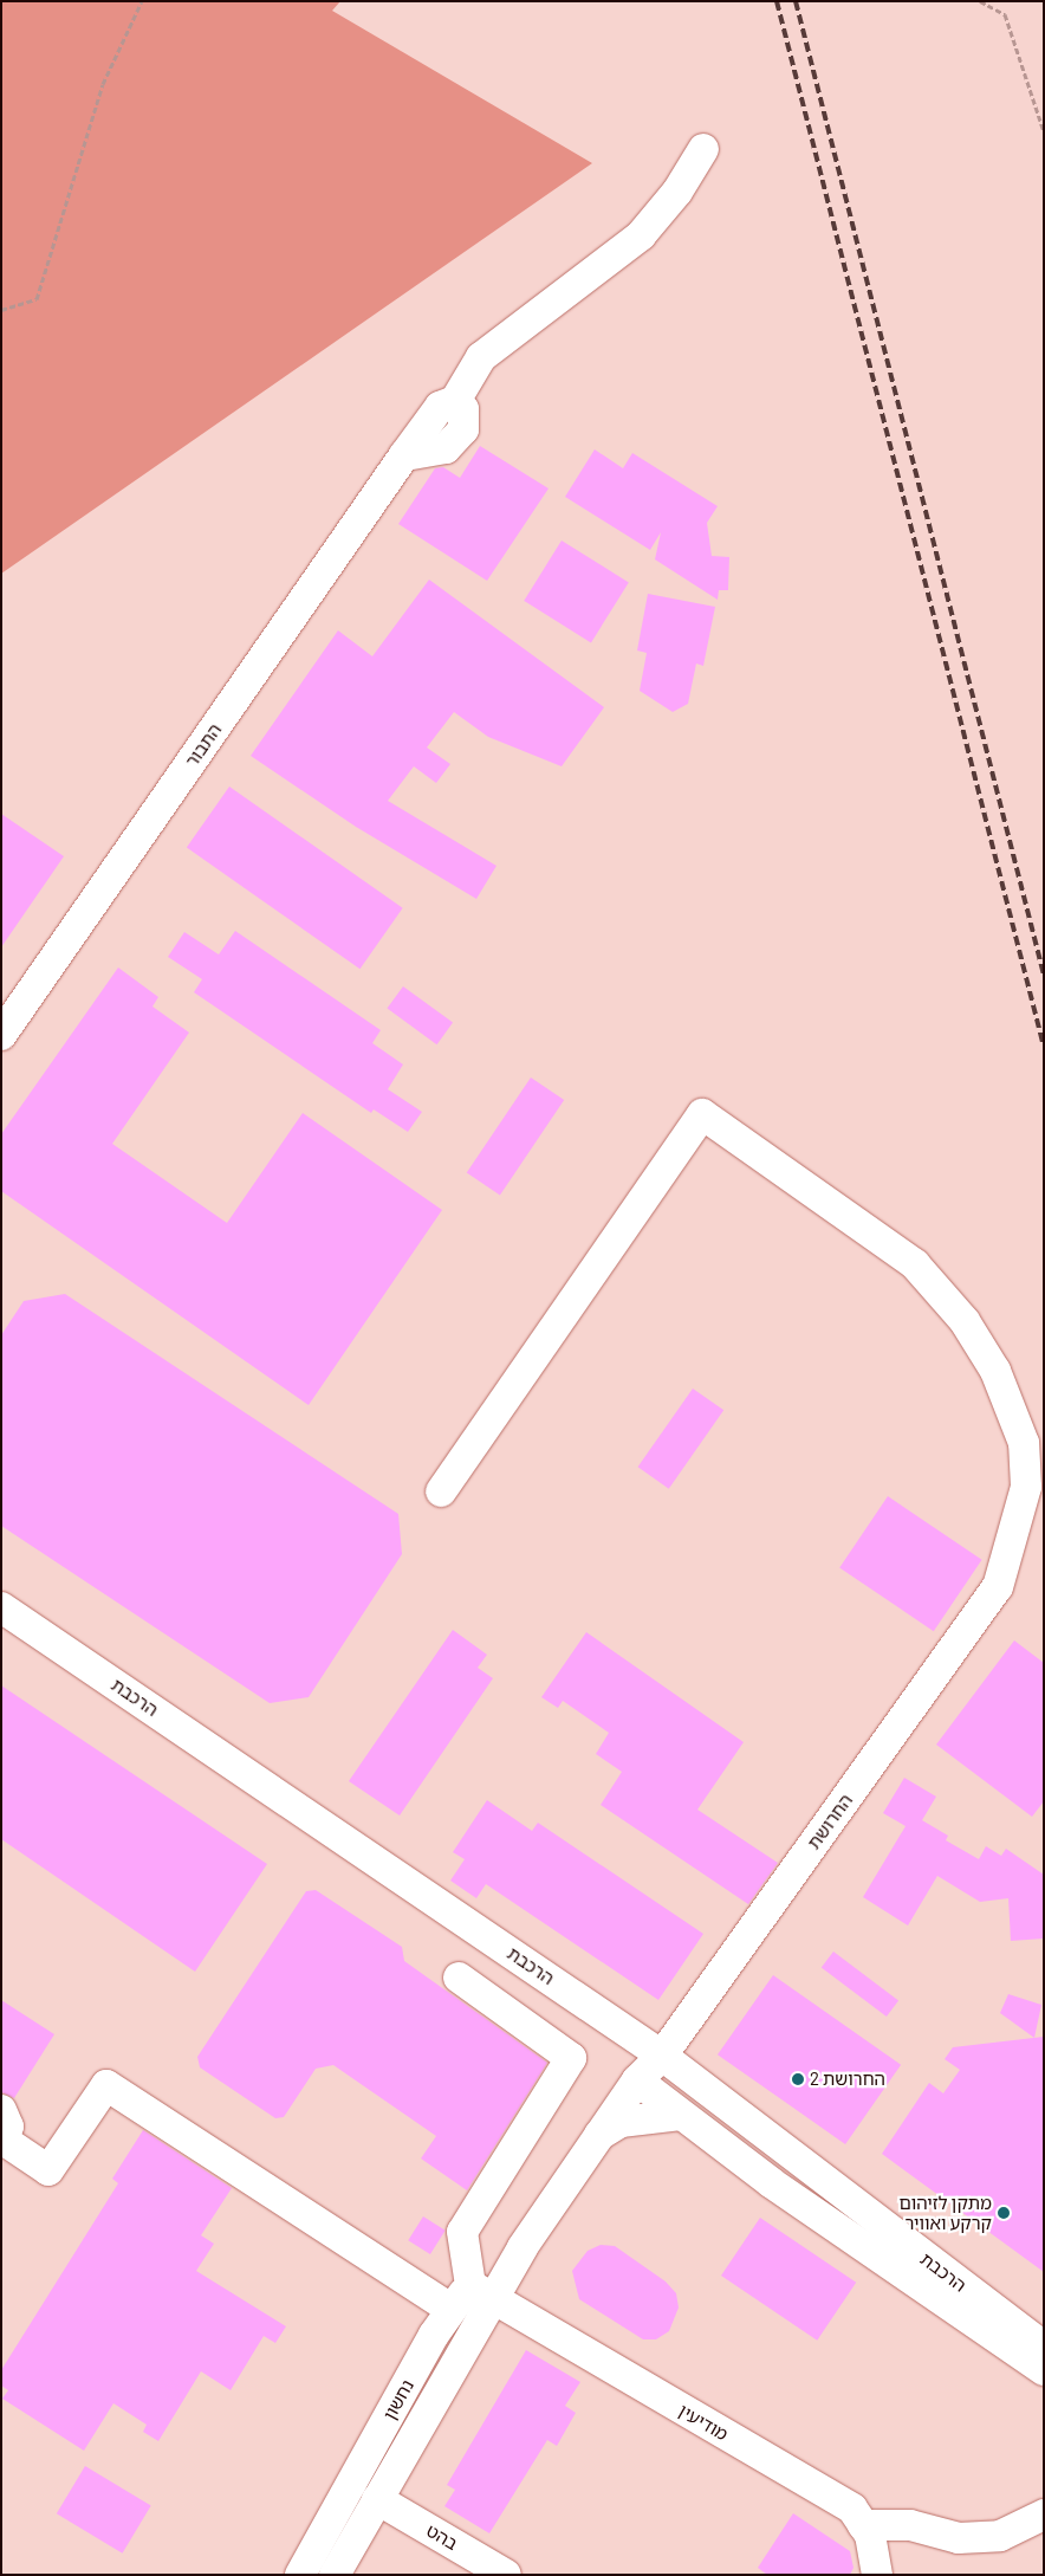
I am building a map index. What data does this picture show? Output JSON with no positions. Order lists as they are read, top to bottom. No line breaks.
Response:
{"streets":{"street":["התבור","הרכבת","החרושת","נחשון","מודיעין","בהט"]},"crossings":[["הרכבת","החרושת"],["הרכבת","נחשון"],["החרושת","נחשון"],["נחשון","מודיעין"],["נחשון","בהט"]],"places":["החרושת 2","מתקן לזיהום קרקע ואוויר"]}
